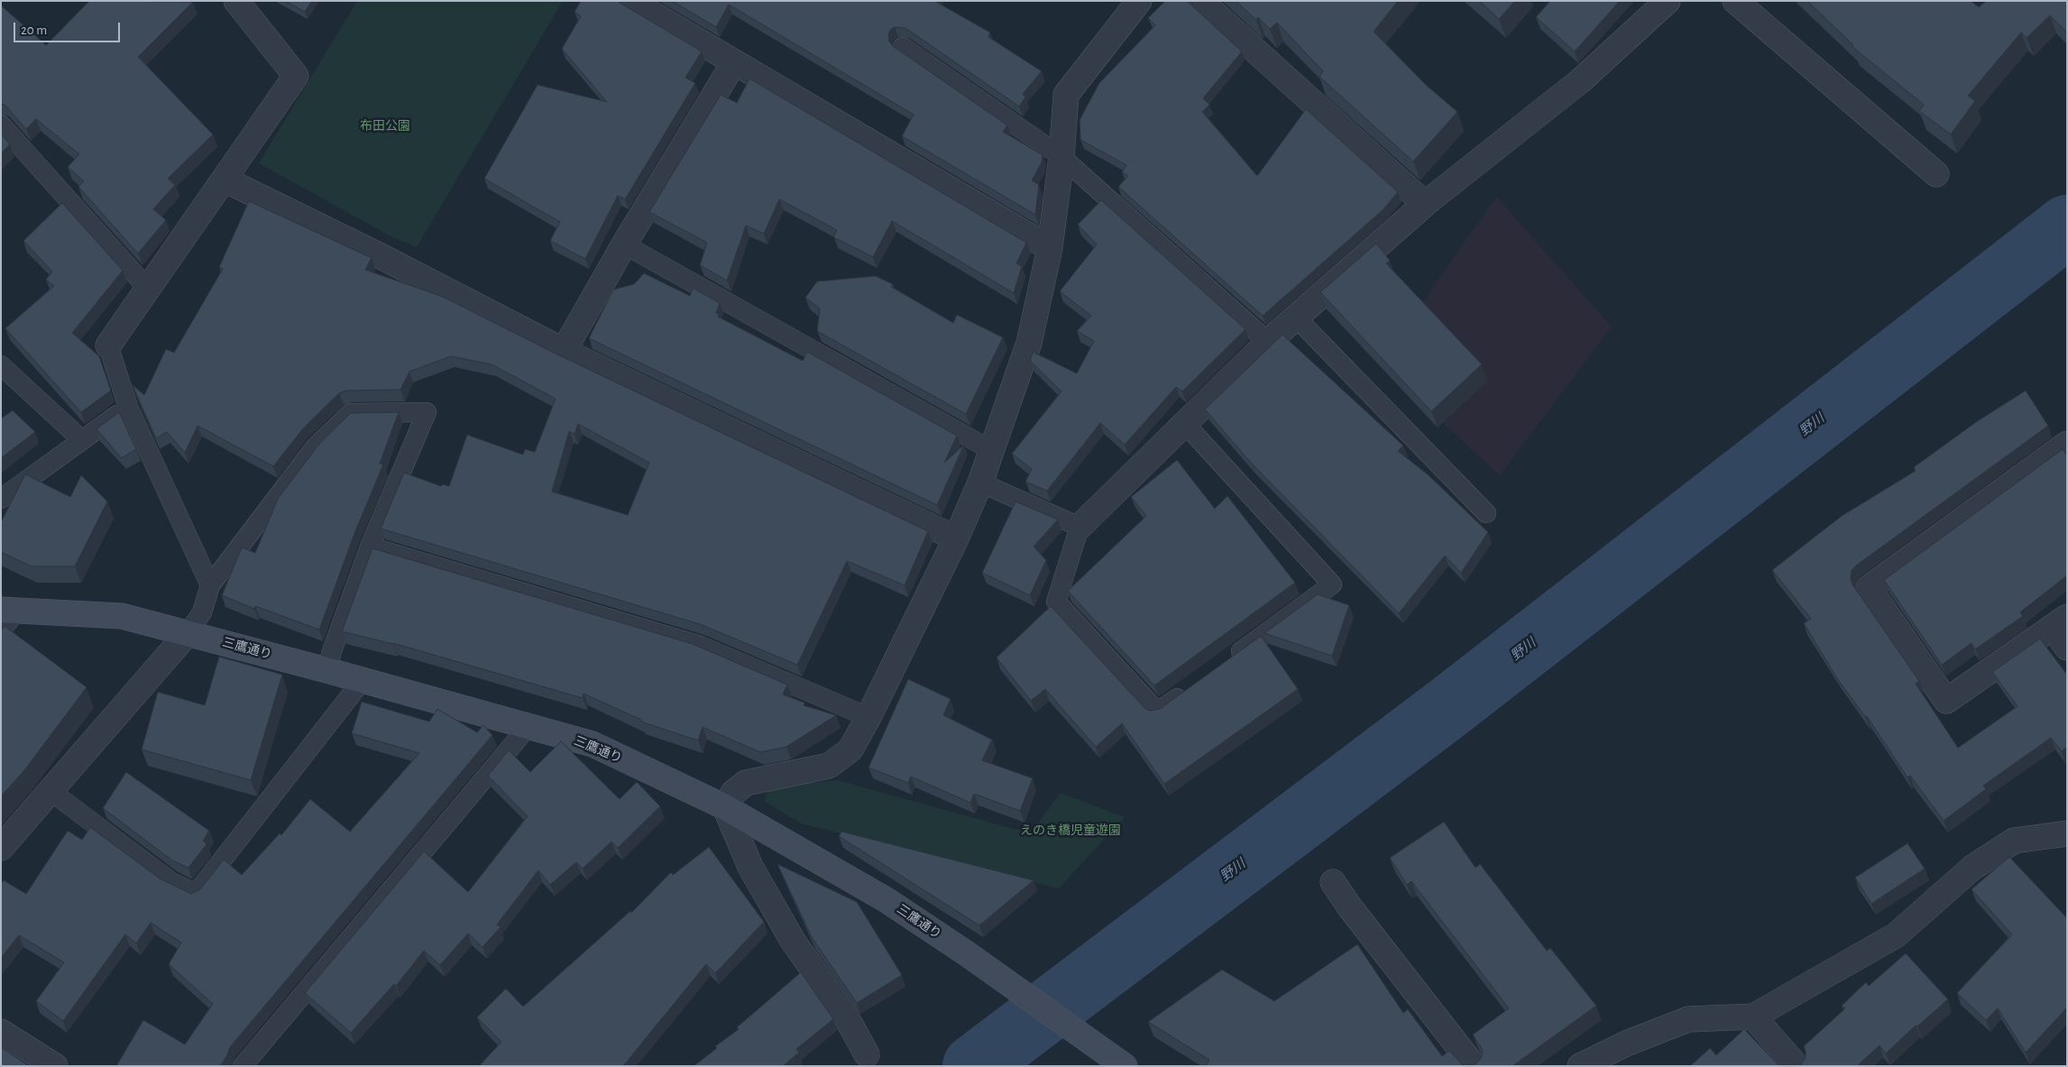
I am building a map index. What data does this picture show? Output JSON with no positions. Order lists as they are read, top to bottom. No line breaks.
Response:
{"streets":{"main road":["三鷹通り"]},"water":["野川"],"parks":["布田公園","えのき橋児童遊園"],"scale_bar":"20 m"}
